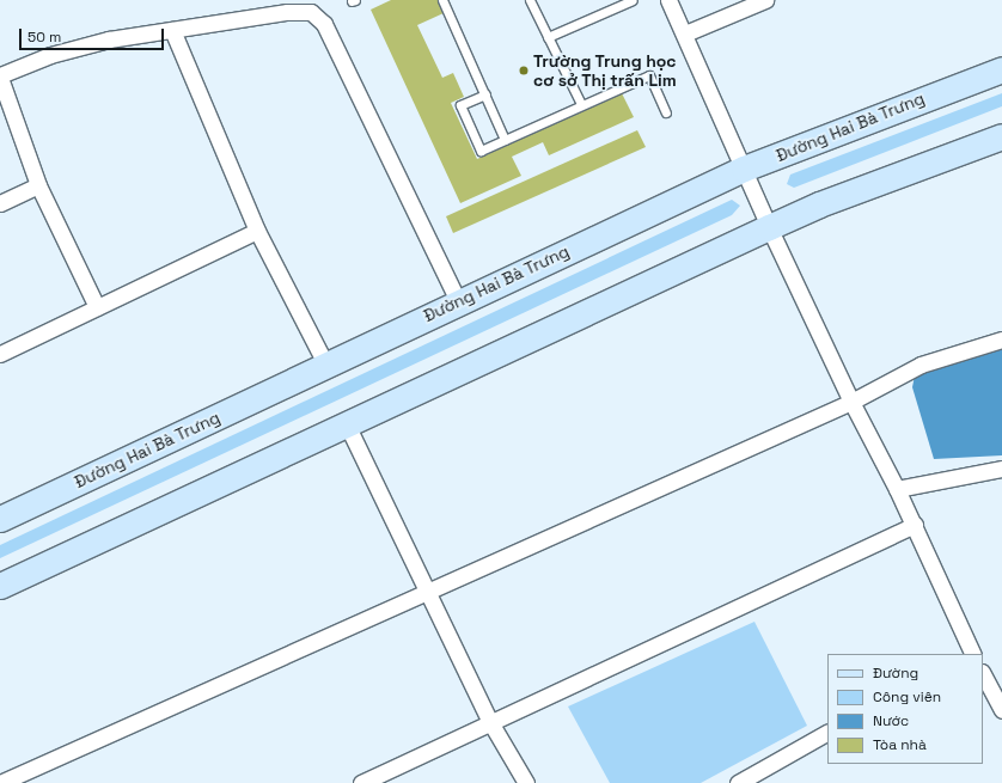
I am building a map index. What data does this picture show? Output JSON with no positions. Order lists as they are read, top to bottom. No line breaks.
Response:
{"streets":{"main road":["Đường Hai Bà Trưng"]},"places":["Trường Trung học cơ sở Thị trấn Lim"],"legend":["Đường","Công viên","Nước","Tòa nhà"],"scale_bar":"50 m"}
